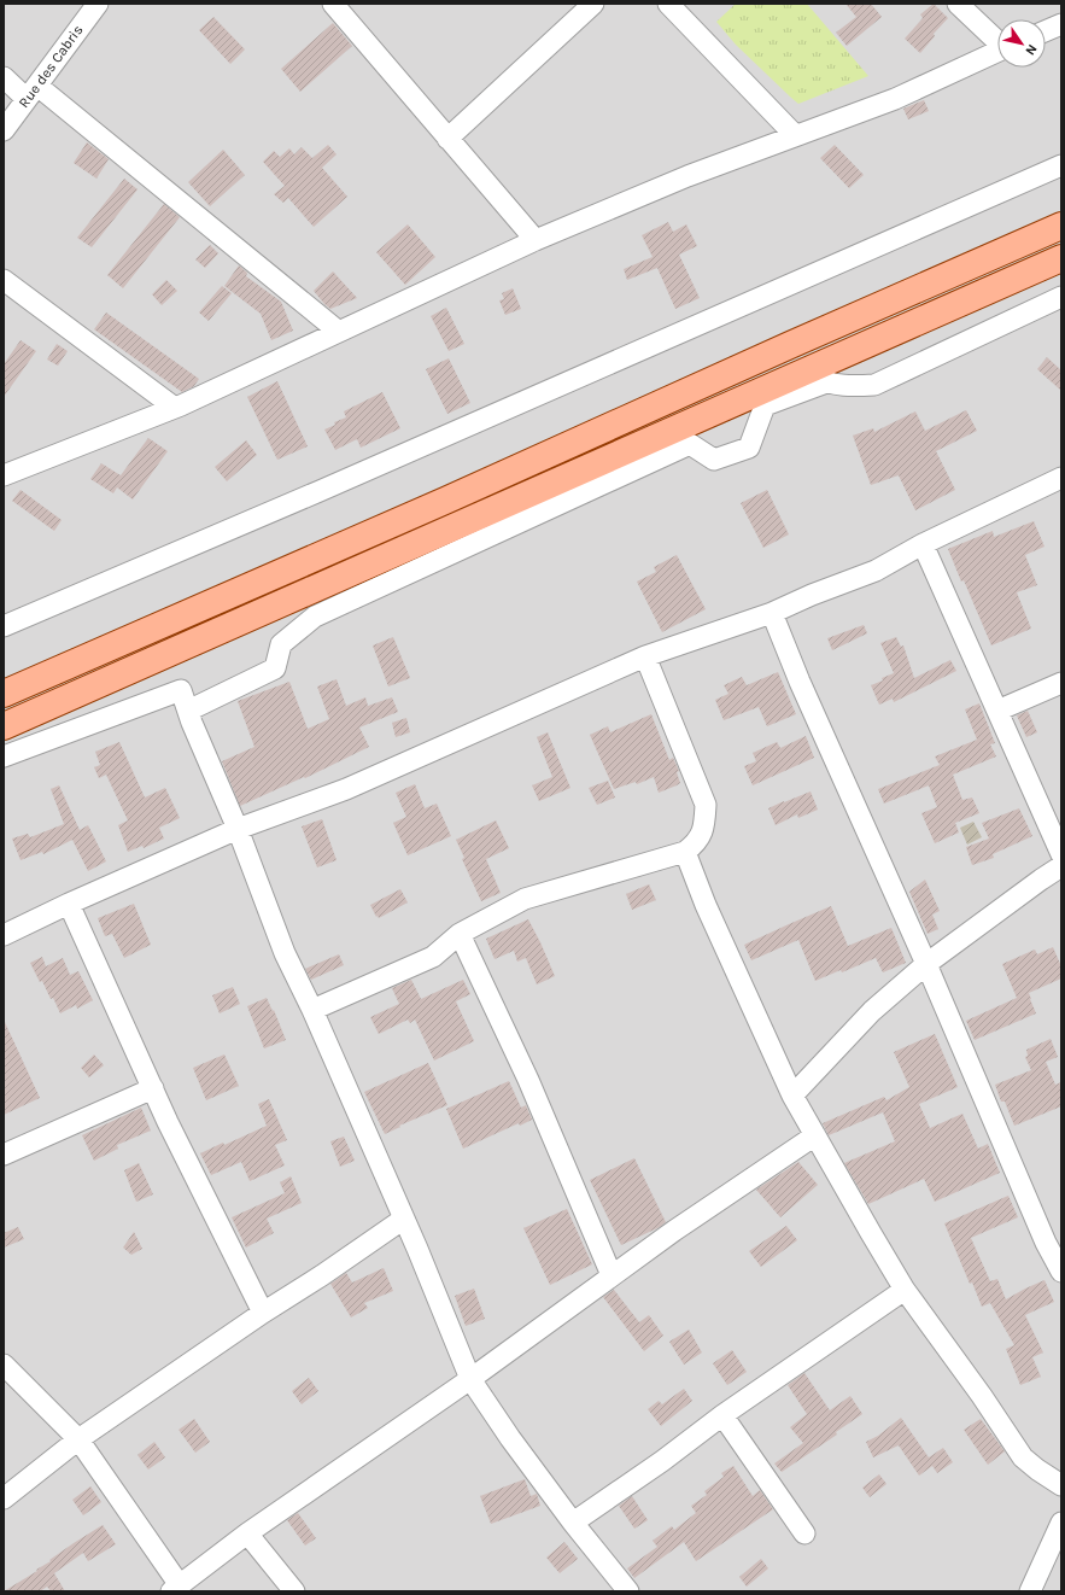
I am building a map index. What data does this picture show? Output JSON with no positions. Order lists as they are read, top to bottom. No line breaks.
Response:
{"streets":{"street":["Rue des Cabris"]},"north":"bottom right"}
